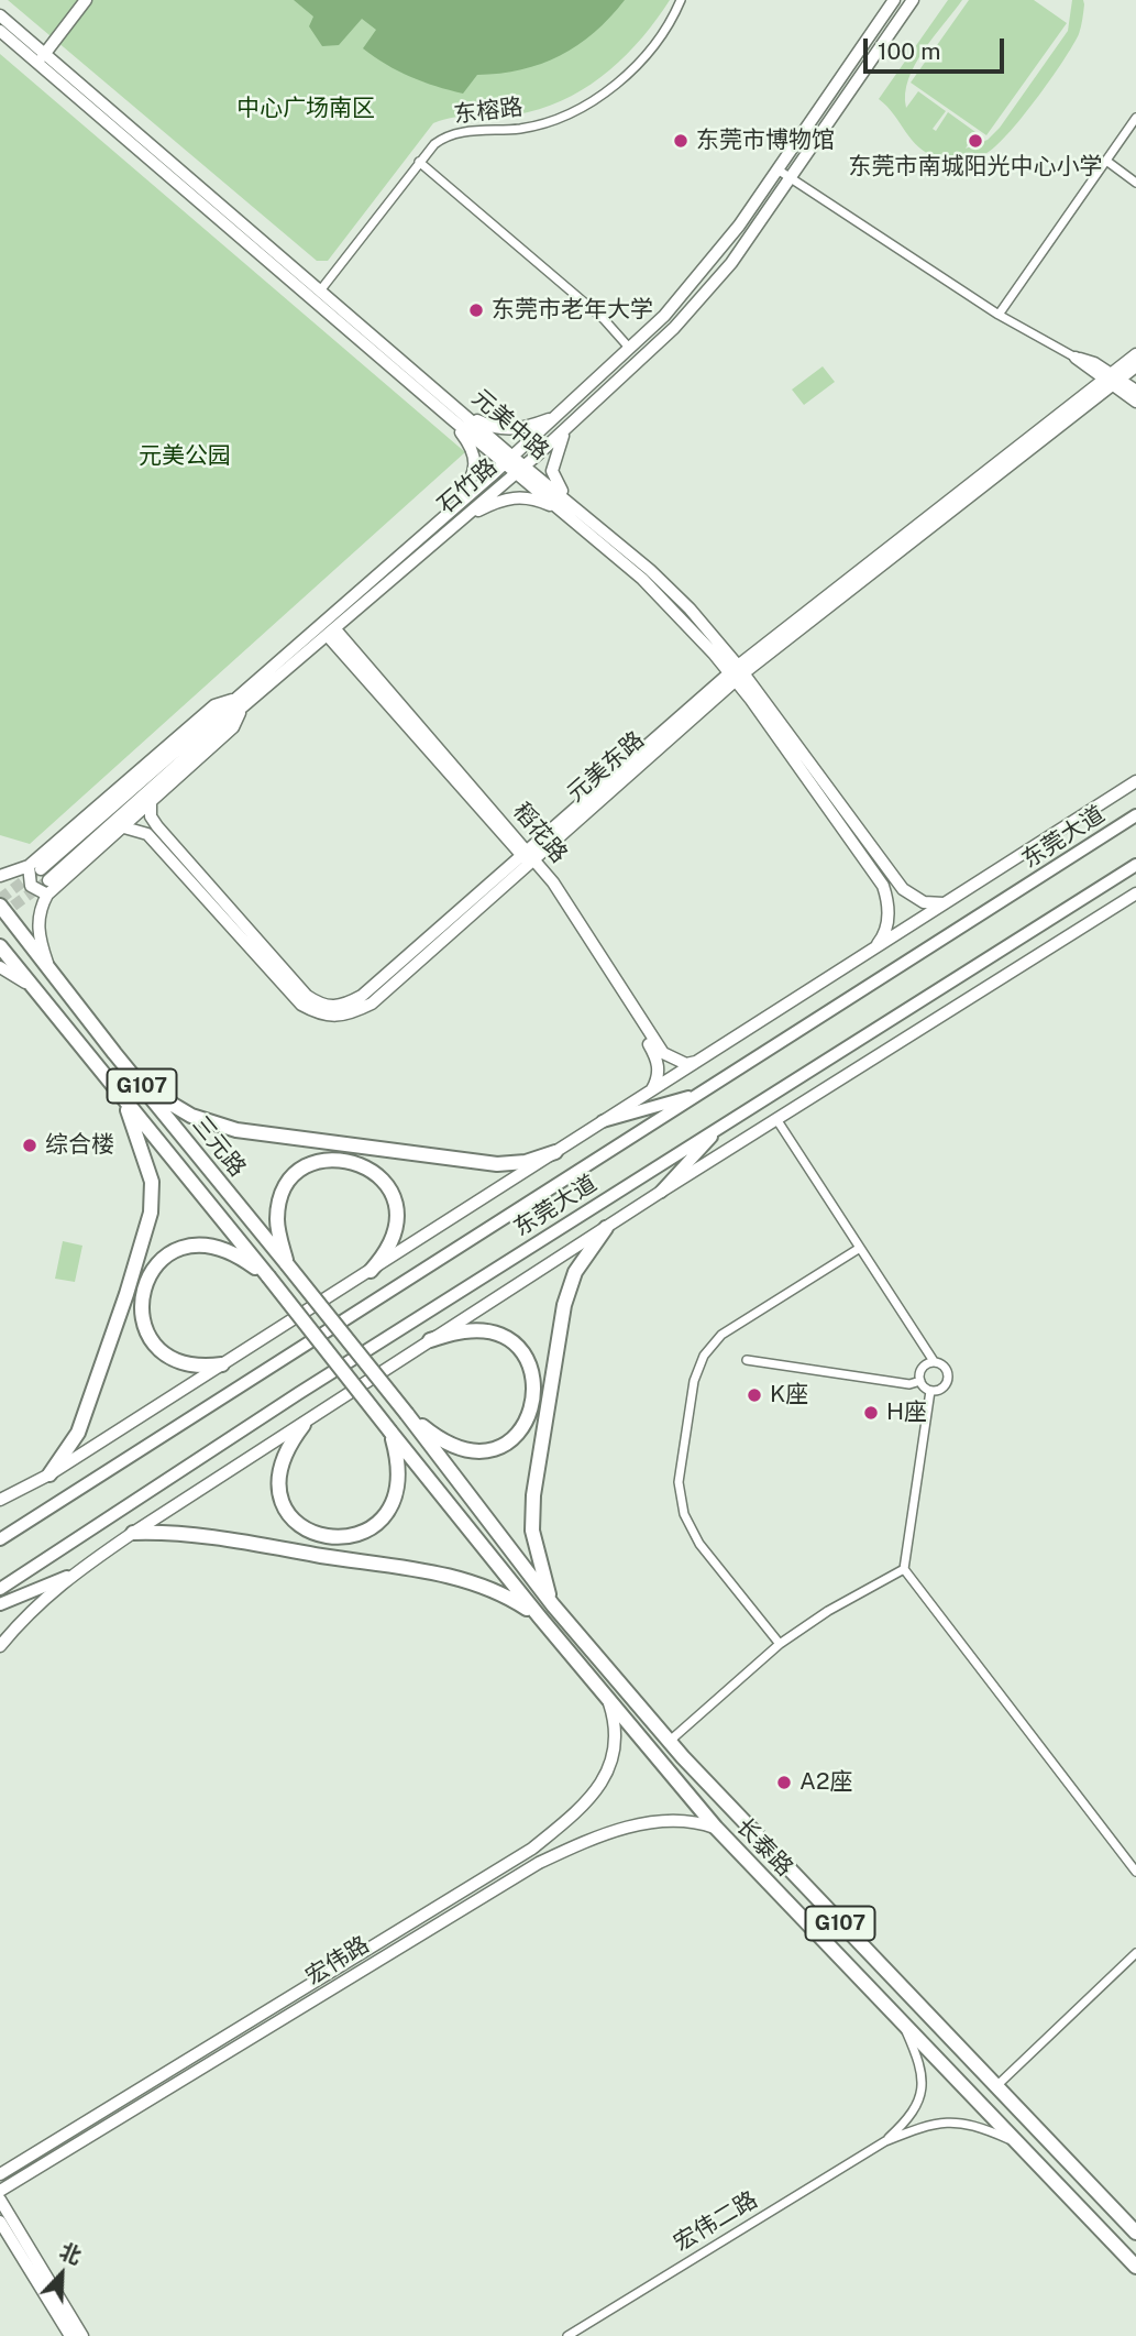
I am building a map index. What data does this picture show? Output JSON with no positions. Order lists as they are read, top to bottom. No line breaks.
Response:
{"streets":{"highway":["G107","三元路","长泰路"],"main road":["东莞大道"],"street":["东榕路","元美中路","石竹路","元美东路","稻花路","宏伟路","宏伟二路"]},"crossings":[["东榕路","元美中路"],["元美中路","石竹路"],["元美中路","元美东路"],["石竹路","稻花路"],["元美东路","稻花路"],["三元路","长泰路"],["长泰路","宏伟路"]],"parks":["中心广场南区","元美公园"],"places":["东莞市博物馆","东莞市南城阳光中心小学","东莞市老年大学","综合楼","K座","H座","A2座"],"scale_bar":"100 m","north":"top right"}
